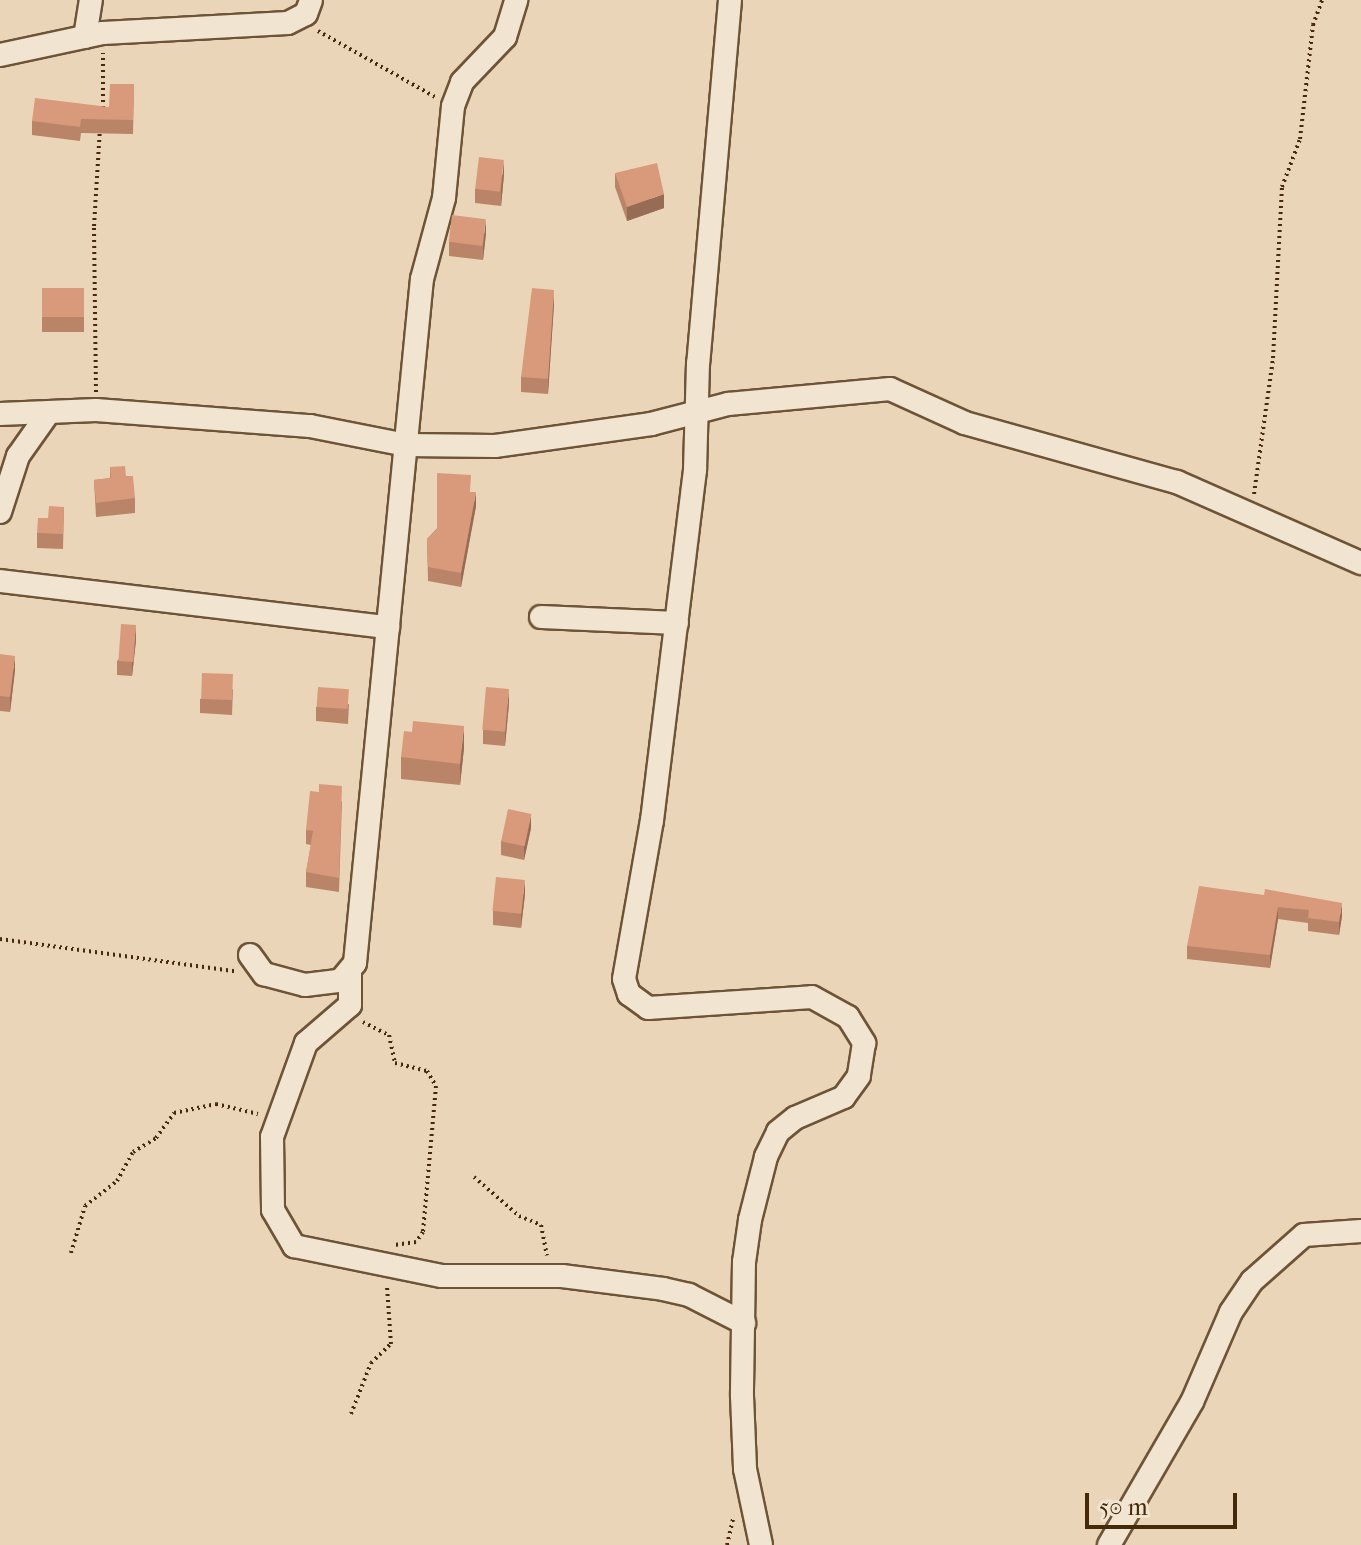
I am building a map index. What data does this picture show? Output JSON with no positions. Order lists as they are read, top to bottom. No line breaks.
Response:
{"scale_bar":"50 m"}
